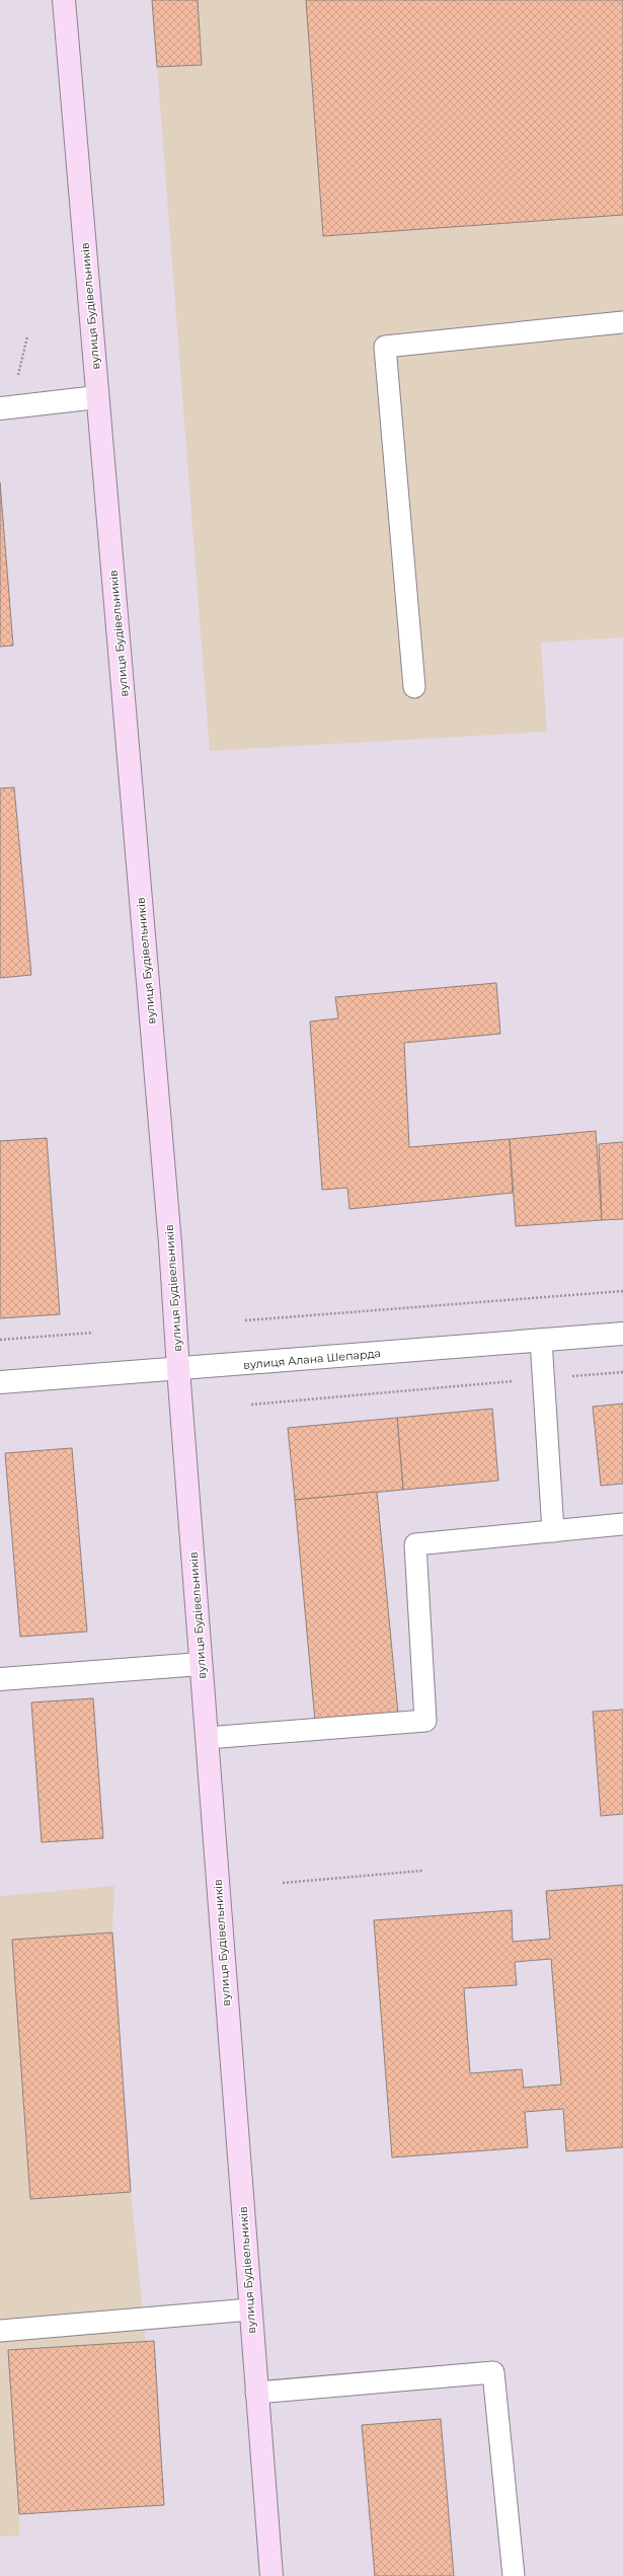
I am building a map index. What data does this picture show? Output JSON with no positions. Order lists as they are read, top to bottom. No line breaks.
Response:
{"streets":{"street":["вулиця Будівельників","вулиця Алана Шепарда"]},"crossings":[["вулиця Будівельників","вулиця Алана Шепарда"]]}
